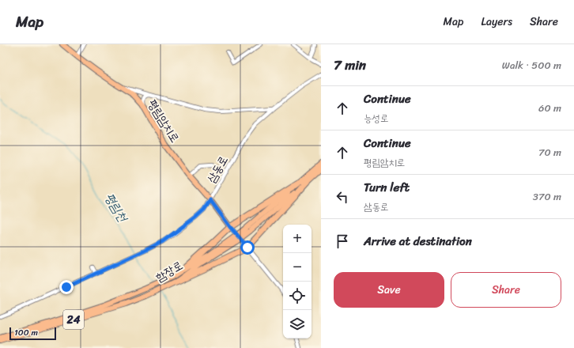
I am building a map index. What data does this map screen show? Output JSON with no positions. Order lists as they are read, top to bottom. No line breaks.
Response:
{"streets":{"main road":["평림암치로","함장로","24"],"street":["삼동로"]},"crossings":[["평림암치로","삼동로"]],"water":["평림천"],"scale_bar":"100 m","page":{"header":"Map","nav":["Map","Layers","Share"],"heading":["7 min","Walk · 500 m"],"list":[["Continue","능성로","60 m"],["Continue","평림암치로","70 m"],["Turn left","삼동로","370 m"],"Arrive at destination"],"map_buttons":["+","−"],"buttons":["Save","Share"],"scale":"100 m"}}
